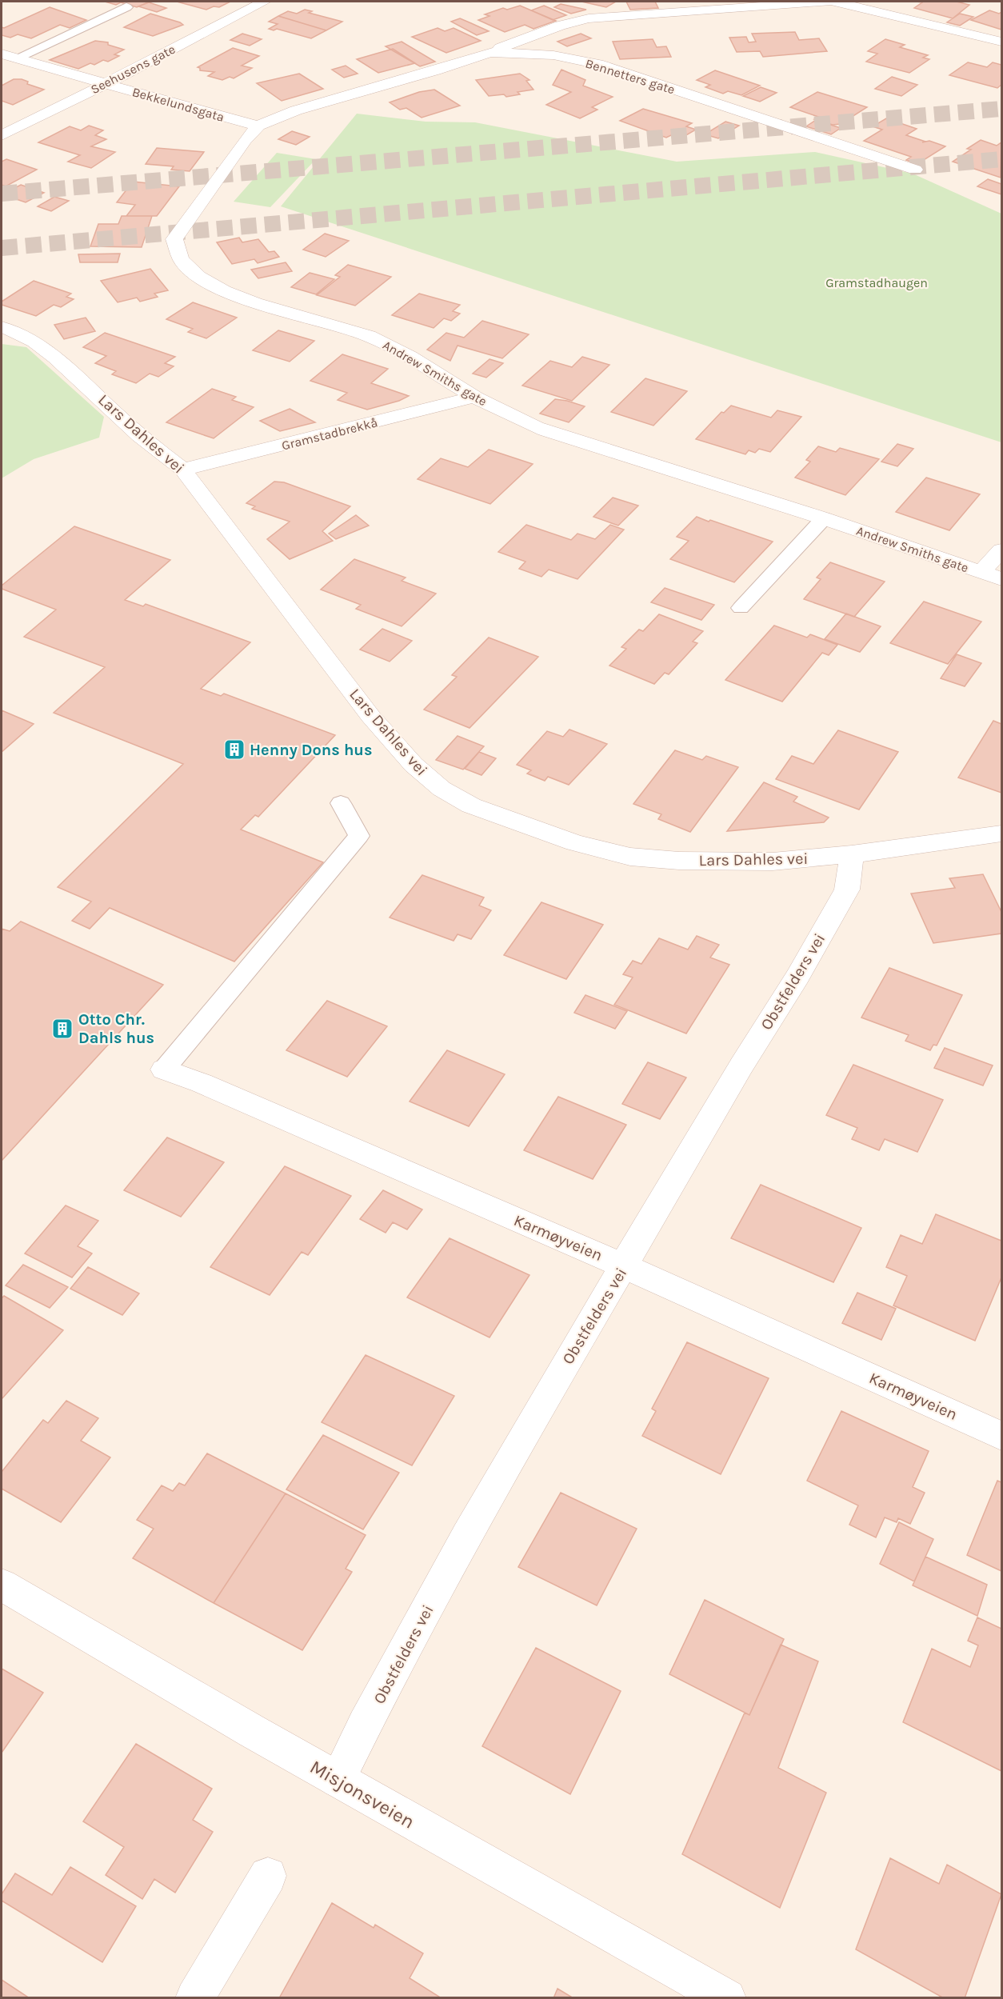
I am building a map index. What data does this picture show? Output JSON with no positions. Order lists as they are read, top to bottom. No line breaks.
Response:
{"streets":{"street":["Seehusens gate","Bennetters gate","Bekkelundsgata","Andrew Smiths gate","Lars Dahles vei","Gramstadbrekkå","Obstfelders vei","Karmøyveien","Misjonsveien"]},"crossings":[["Seehusens gate","Bekkelundsgata"],["Bennetters gate","Bekkelundsgata"],["Bennetters gate","Andrew Smiths gate"],["Bekkelundsgata","Andrew Smiths gate"],["Andrew Smiths gate","Gramstadbrekkå"],["Lars Dahles vei","Gramstadbrekkå"],["Lars Dahles vei","Obstfelders vei"],["Obstfelders vei","Karmøyveien"],["Obstfelders vei","Misjonsveien"]],"parks":["Gramstadhaugen"],"places":{"building":["Henny Dons hus","Otto Chr. Dahls hus"]}}
